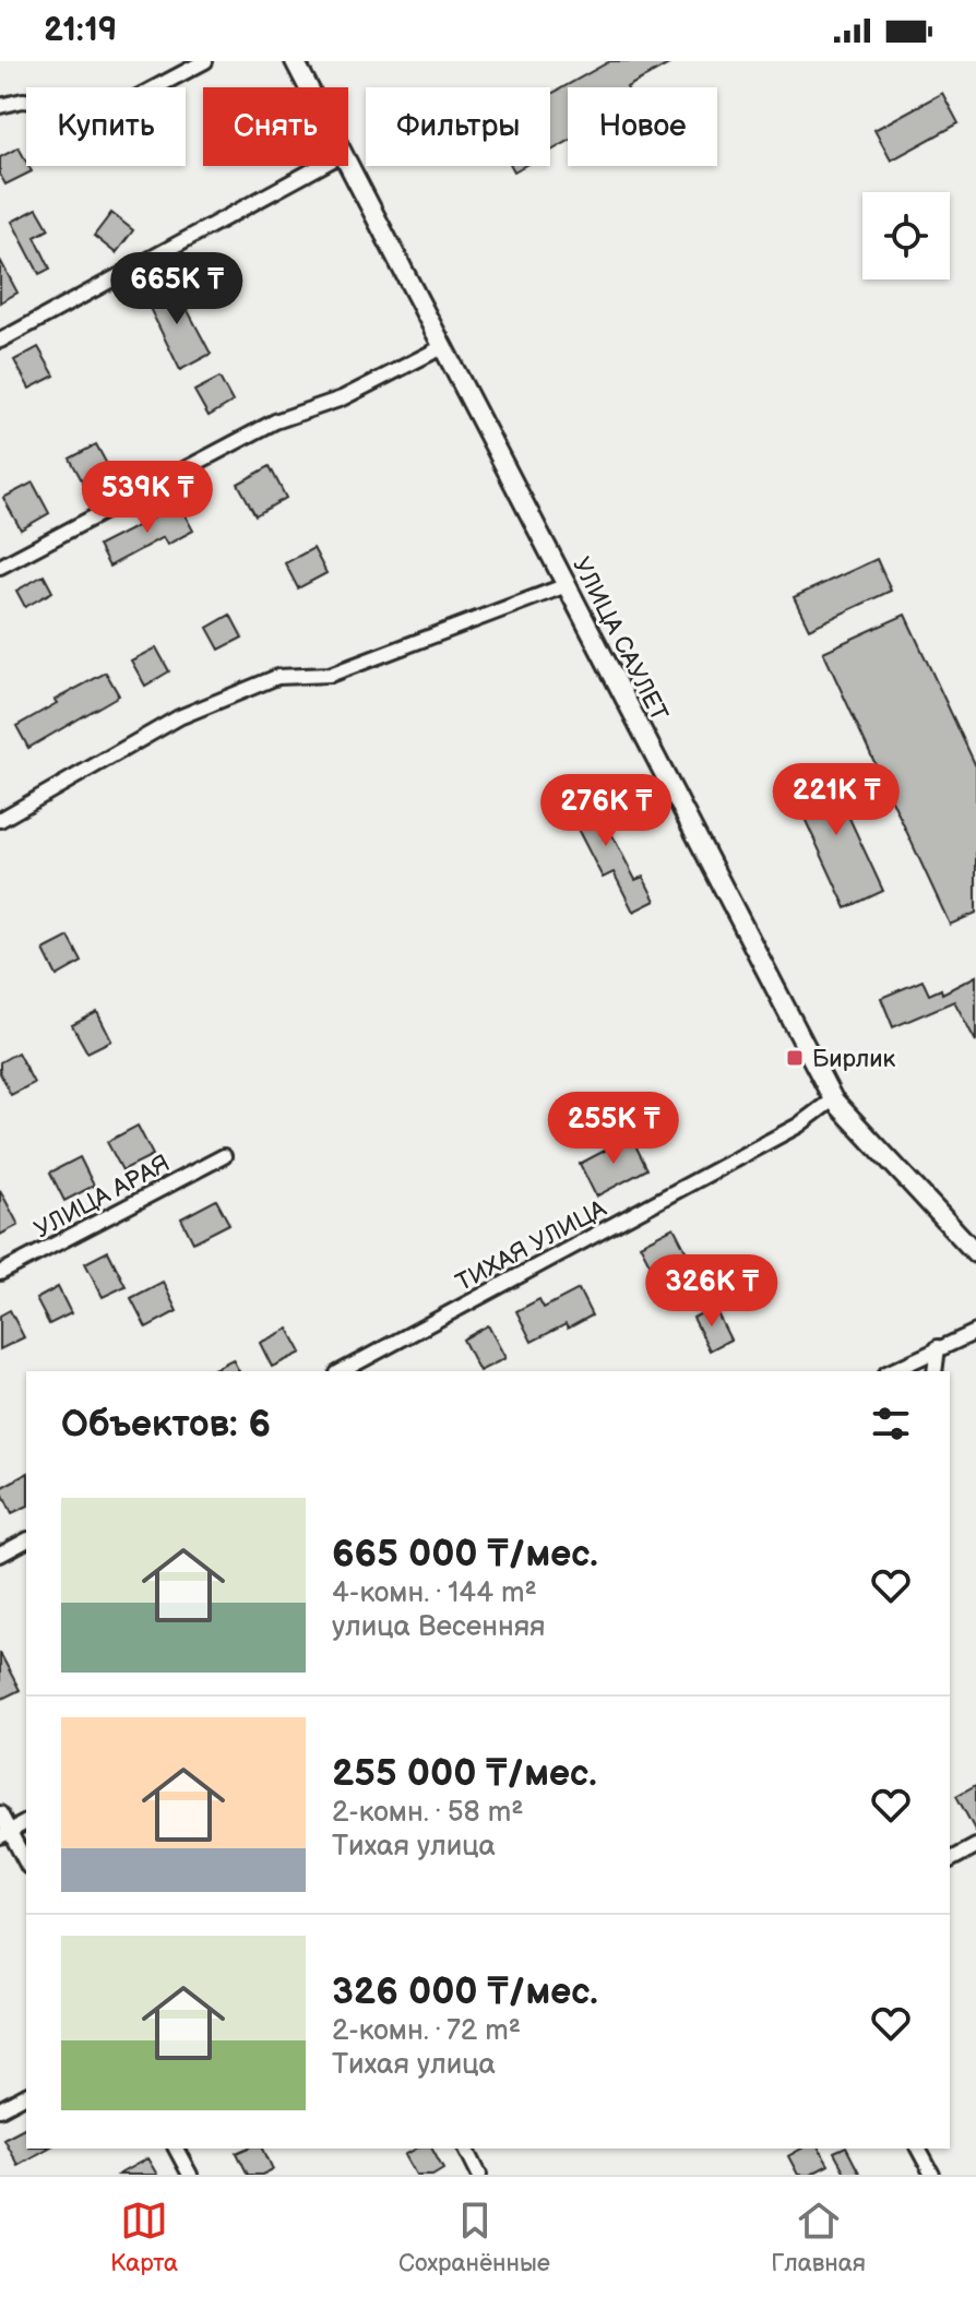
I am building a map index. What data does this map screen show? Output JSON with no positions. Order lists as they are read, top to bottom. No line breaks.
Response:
{"streets":{"street":["УЛИЦА САУЛЕТ","УЛИЦА АРАЯ","ТИХАЯ УЛИЦА"]},"crossings":[["УЛИЦА САУЛЕТ","ТИХАЯ УЛИЦА"]],"places":{"transit":["Бирлик"]},"page":{"status":"21:19","chip":["Купить","Снять","Фильтры","Новое"],"price":["665K ₸","539K ₸","221K ₸","276K ₸","255K ₸","326K ₸"],"heading":"Объектов: 6","list":[{"name":"665 000 ₸/мес.","note":"4-комн. · 144 m² · улица Весенняя"},{"name":"255 000 ₸/мес.","note":"2-комн. · 58 m² · Тихая улица"},{"name":"326 000 ₸/мес.","note":"2-комн. · 72 m² · Тихая улица"}],"tabs":["Карта","Сохранённые","Главная"]}}
